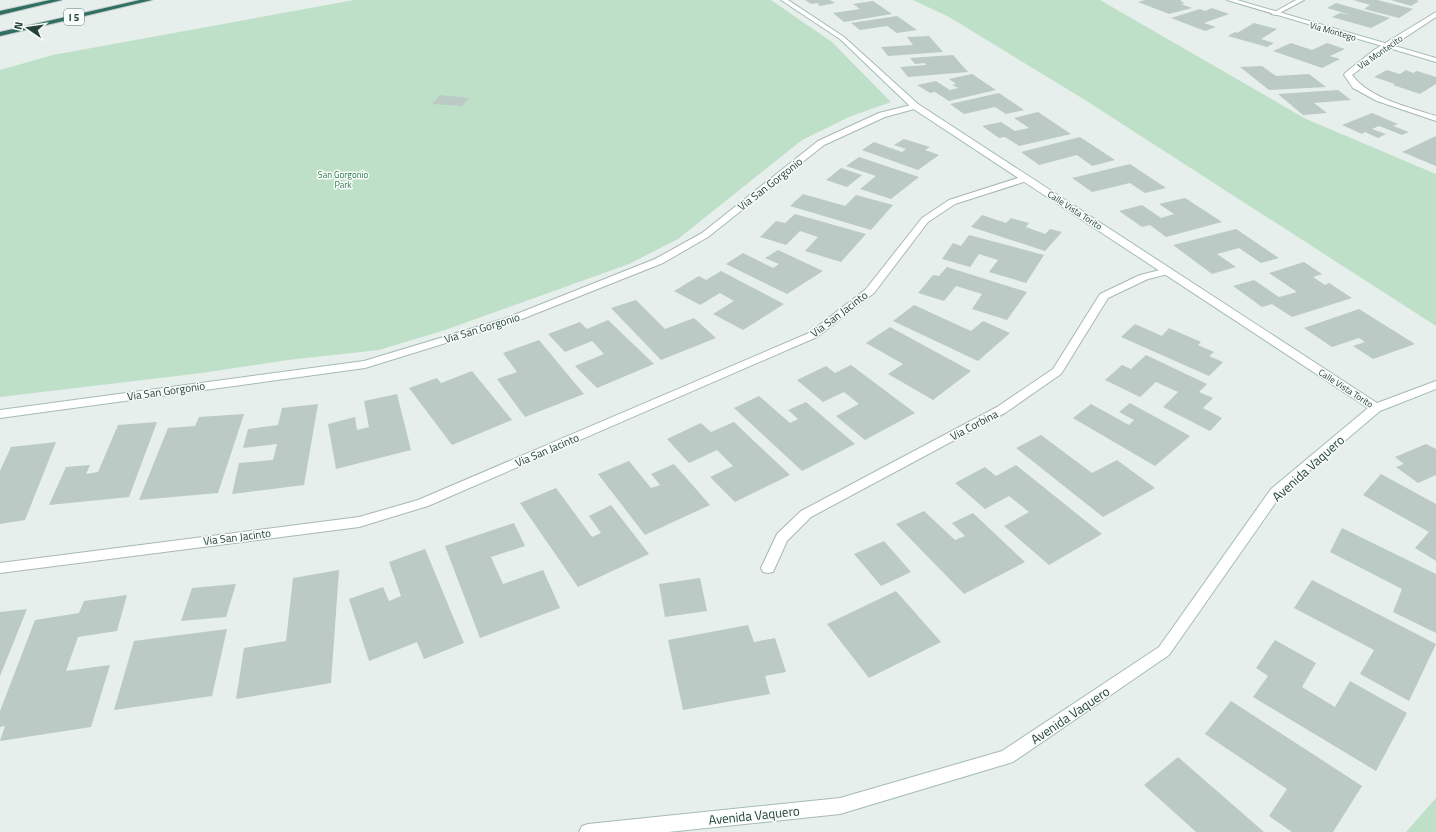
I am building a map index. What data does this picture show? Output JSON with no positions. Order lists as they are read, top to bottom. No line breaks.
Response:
{"streets":{"highway":["I 5"],"street":["Via Montego","Via Montecito","Via San Gorgonio","Calle Vista Torito","Via San Jacinto","Via Corbina","Avenida Vaquero"]},"crossings":[["Via Montego","Via Montecito"],["Via San Gorgonio","Calle Vista Torito"],["Calle Vista Torito","Via San Jacinto"],["Calle Vista Torito","Via Corbina"],["Calle Vista Torito","Avenida Vaquero"]],"parks":["San Gorgonio Park"],"north":"left"}
